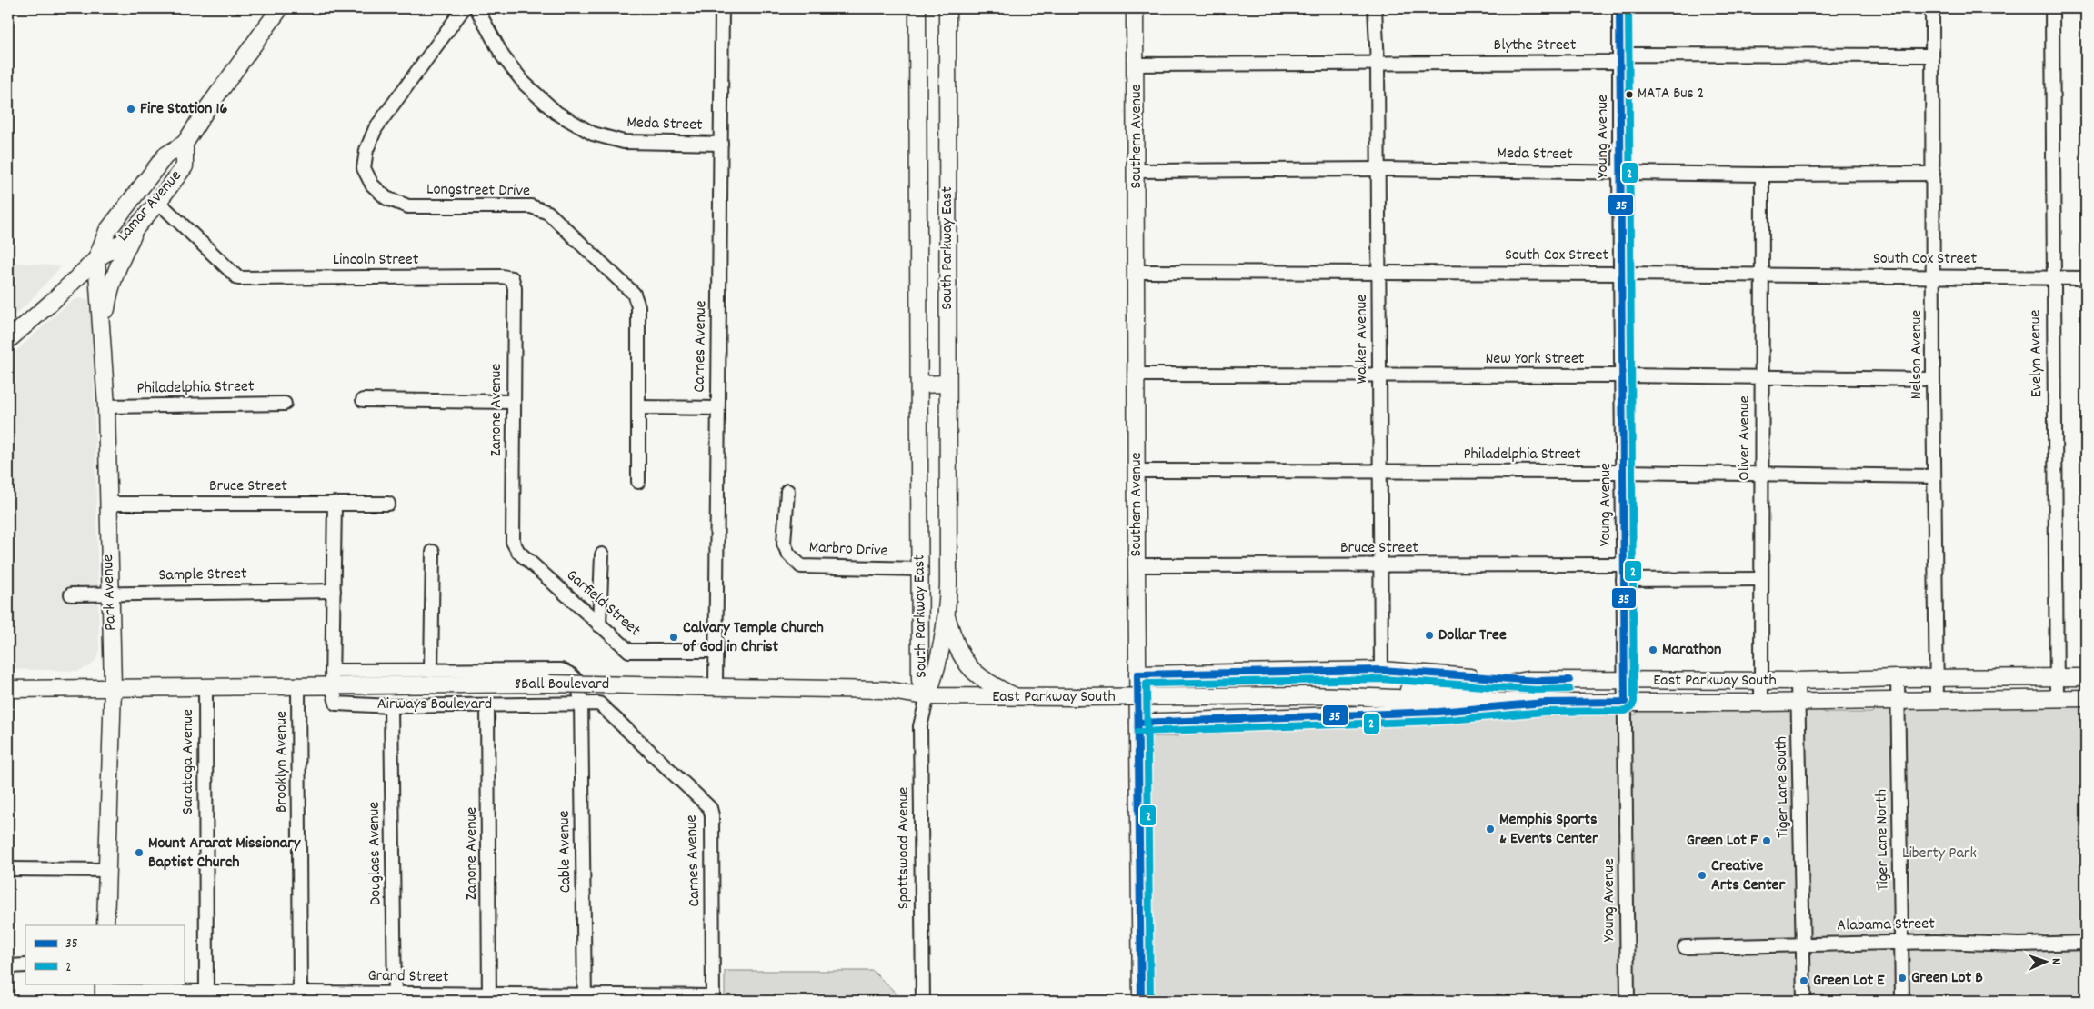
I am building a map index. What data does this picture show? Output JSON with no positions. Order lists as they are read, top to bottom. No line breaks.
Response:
{"streets":{"main road":["Southern Avenue","Lamar Avenue","South Parkway East","Park Avenue","East Parkway South","8Ball Boulevard"],"street":["Blythe Street","Meda Street","Young Avenue","Longstreet Drive","South Cox Street","Lincoln Street","Walker Avenue","Carnes Avenue","Evelyn Avenue","Nelson Avenue","New York Street","Philadelphia Street","Zanone Avenue","Oliver Avenue","Bruce Street","Marbro Drive","Sample Street","Garfield Street","Airways Boulevard","Saratoga Avenue","Brooklyn Avenue","Tiger Lane South","Tiger Lane North","Spottswood Avenue","Cable Avenue","Douglass Avenue","Alabama Street","Grand Street"]},"crossings":[["Blythe Street","Southern Avenue"],["Blythe Street","Young Avenue"],["Blythe Street","Walker Avenue"],["Blythe Street","Nelson Avenue"],["Meda Street","Southern Avenue"],["Meda Street","Young Avenue"],["Meda Street","Walker Avenue"],["Meda Street","Carnes Avenue"],["Meda Street","Nelson Avenue"],["Meda Street","Oliver Avenue"],["Southern Avenue","South Cox Street"],["Southern Avenue","New York Street"],["Southern Avenue","Philadelphia Street"],["Southern Avenue","Bruce Street"],["Young Avenue","South Cox Street"],["Young Avenue","New York Street"],["Young Avenue","Philadelphia Street"],["Young Avenue","Bruce Street"],["Young Avenue","East Parkway South"],["Lamar Avenue","Lincoln Street"],["Lamar Avenue","Park Avenue"],["South Parkway East","Marbro Drive"],["South Parkway East","East Parkway South"],["South Parkway East","8Ball Boulevard"],["South Parkway East","Spottswood Avenue"],["South Cox Street","Walker Avenue"],["South Cox Street","Evelyn Avenue"],["South Cox Street","Nelson Avenue"],["South Cox Street","Oliver Avenue"],["Lincoln Street","Zanone Avenue"],["Walker Avenue","New York Street"],["Walker Avenue","Philadelphia Street"],["Walker Avenue","Bruce Street"],["Carnes Avenue","Garfield Street"],["Carnes Avenue","8Ball Boulevard"],["Carnes Avenue","Airways Boulevard"],["Carnes Avenue","Cable Avenue"],["Carnes Avenue","Grand Street"],["Evelyn Avenue","East Parkway South"],["Nelson Avenue","New York Street"],["Nelson Avenue","Philadelphia Street"],["Nelson Avenue","East Parkway South"],["New York Street","Oliver Avenue"],["Philadelphia Street","Oliver Avenue"],["Philadelphia Street","Park Avenue"],["Zanone Avenue","Garfield Street"],["Zanone Avenue","Airways Boulevard"],["Zanone Avenue","Grand Street"],["Oliver Avenue","East Parkway South"],["Bruce Street","Park Avenue"],["Sample Street","Park Avenue"],["East Parkway South","8Ball Boulevard"],["East Parkway South","Tiger Lane South"],["East Parkway South","Tiger Lane North"],["East Parkway South","Spottswood Avenue"],["8Ball Boulevard","Airways Boulevard"],["8Ball Boulevard","Saratoga Avenue"],["8Ball Boulevard","Brooklyn Avenue"],["8Ball Boulevard","Spottswood Avenue"],["Airways Boulevard","Cable Avenue"],["Airways Boulevard","Douglass Avenue"],["Saratoga Avenue","Grand Street"],["Brooklyn Avenue","Grand Street"],["Tiger Lane South","Alabama Street"],["Tiger Lane North","Alabama Street"],["Cable Avenue","Grand Street"],["Douglass Avenue","Grand Street"]],"parks":["Liberty Park"],"places":["MATA Bus 2","Fire Station 16","Dollar Tree","Calvary Temple Church of God in Christ","Marathon","Memphis Sports & Events Center","Green Lot F","Mount Ararat Missionary Baptist Church","Creative Arts Center","Green Lot B","Green Lot E"],"lines":["transit line 35","transit line 2"],"legend":["35","2"],"north":"right"}
